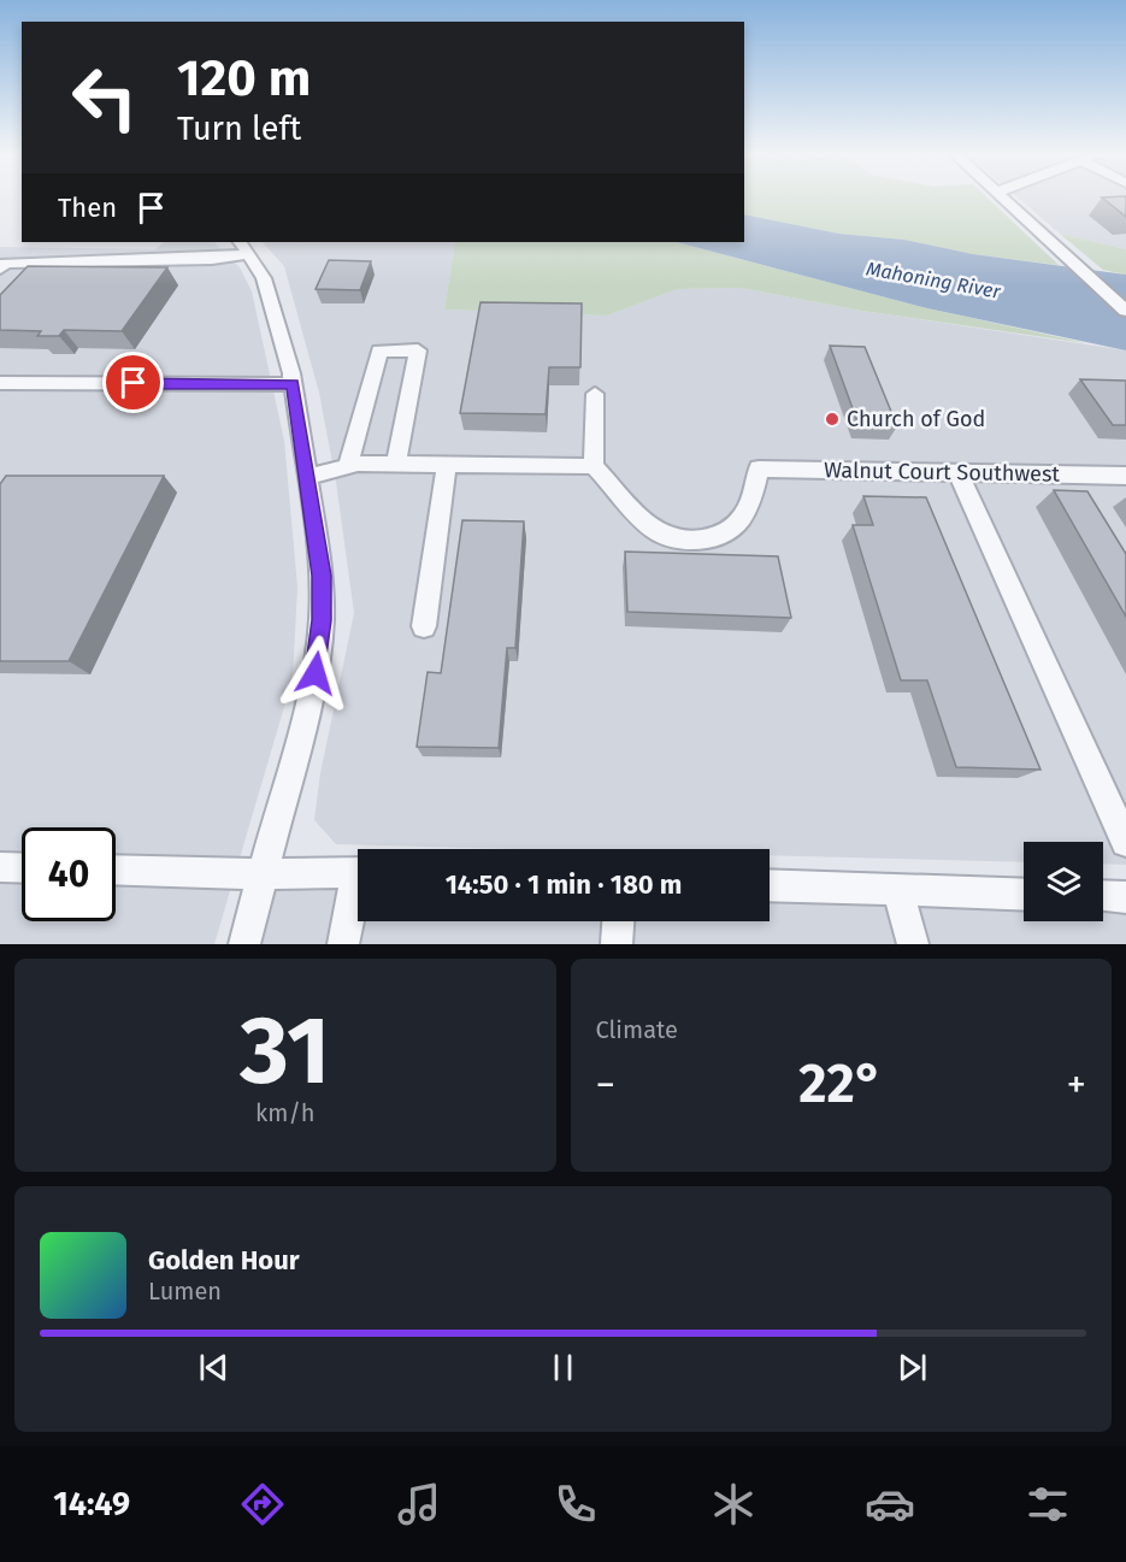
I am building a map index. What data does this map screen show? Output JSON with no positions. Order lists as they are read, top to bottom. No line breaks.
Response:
{"streets":{"street":["Walnut Court Southwest"]},"water":["Mahoning River"],"places":["Church of God"],"page":{"turn":["120 m","Turn left"],"then":"Then","limit":"40","trip":"14:50 · 1 min · 180 m","tile":[["31","km/h"],"Climate"],"heat":["−","22°","+"],"song":["Golden Hour","Lumen"],"tabs":"14:49"}}
